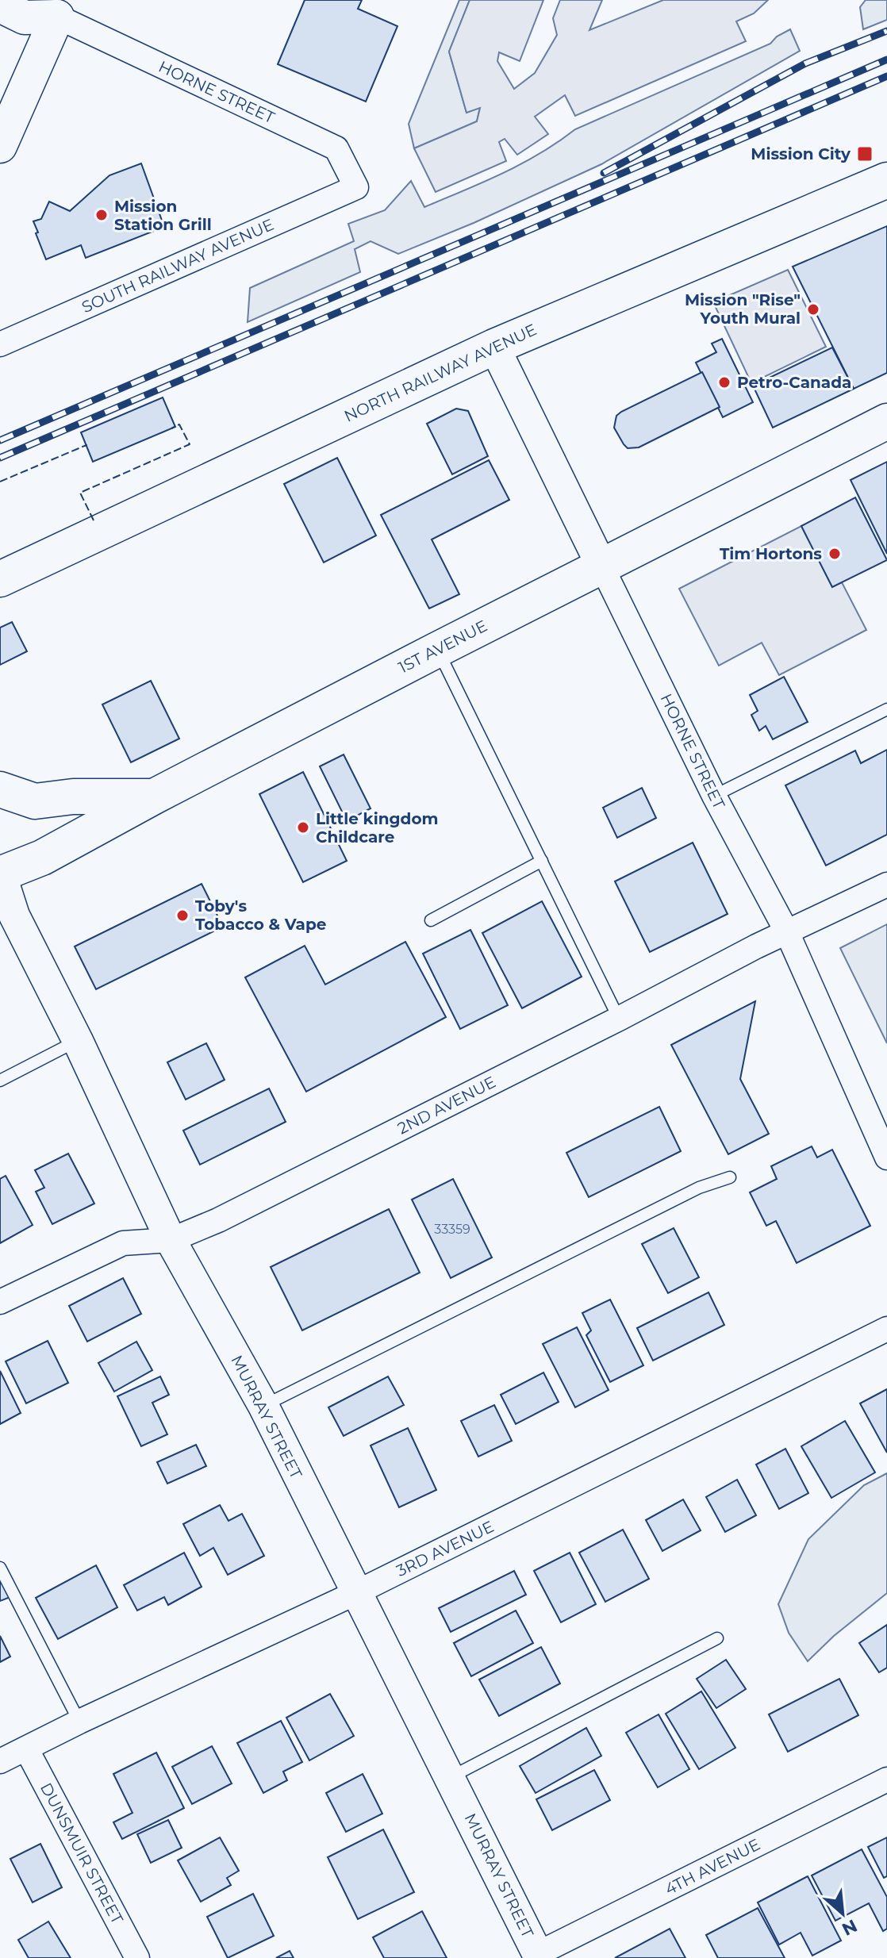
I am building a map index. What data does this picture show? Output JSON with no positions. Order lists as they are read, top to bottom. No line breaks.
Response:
{"streets":{"main road":["HORNE STREET","NORTH RAILWAY AVENUE","1ST AVENUE"],"street":["SOUTH RAILWAY AVENUE","2ND AVENUE","MURRAY STREET","3RD AVENUE","DUNSMUIR STREET","4TH AVENUE"]},"crossings":[["HORNE STREET","SOUTH RAILWAY AVENUE"],["HORNE STREET","NORTH RAILWAY AVENUE"],["HORNE STREET","1ST AVENUE"],["HORNE STREET","2ND AVENUE"],["1ST AVENUE","MURRAY STREET"],["2ND AVENUE","MURRAY STREET"],["MURRAY STREET","3RD AVENUE"],["MURRAY STREET","4TH AVENUE"],["3RD AVENUE","DUNSMUIR STREET"]],"places":{"transit":["Mission City"],"other":["Mission Station Grill","Mission \"Rise\" Youth Mural","Petro-Canada","Tim Hortons","Little kingdom Childcare","Toby's Tobacco & Vape"]},"house_numbers":["33359"],"north":"bottom right"}
